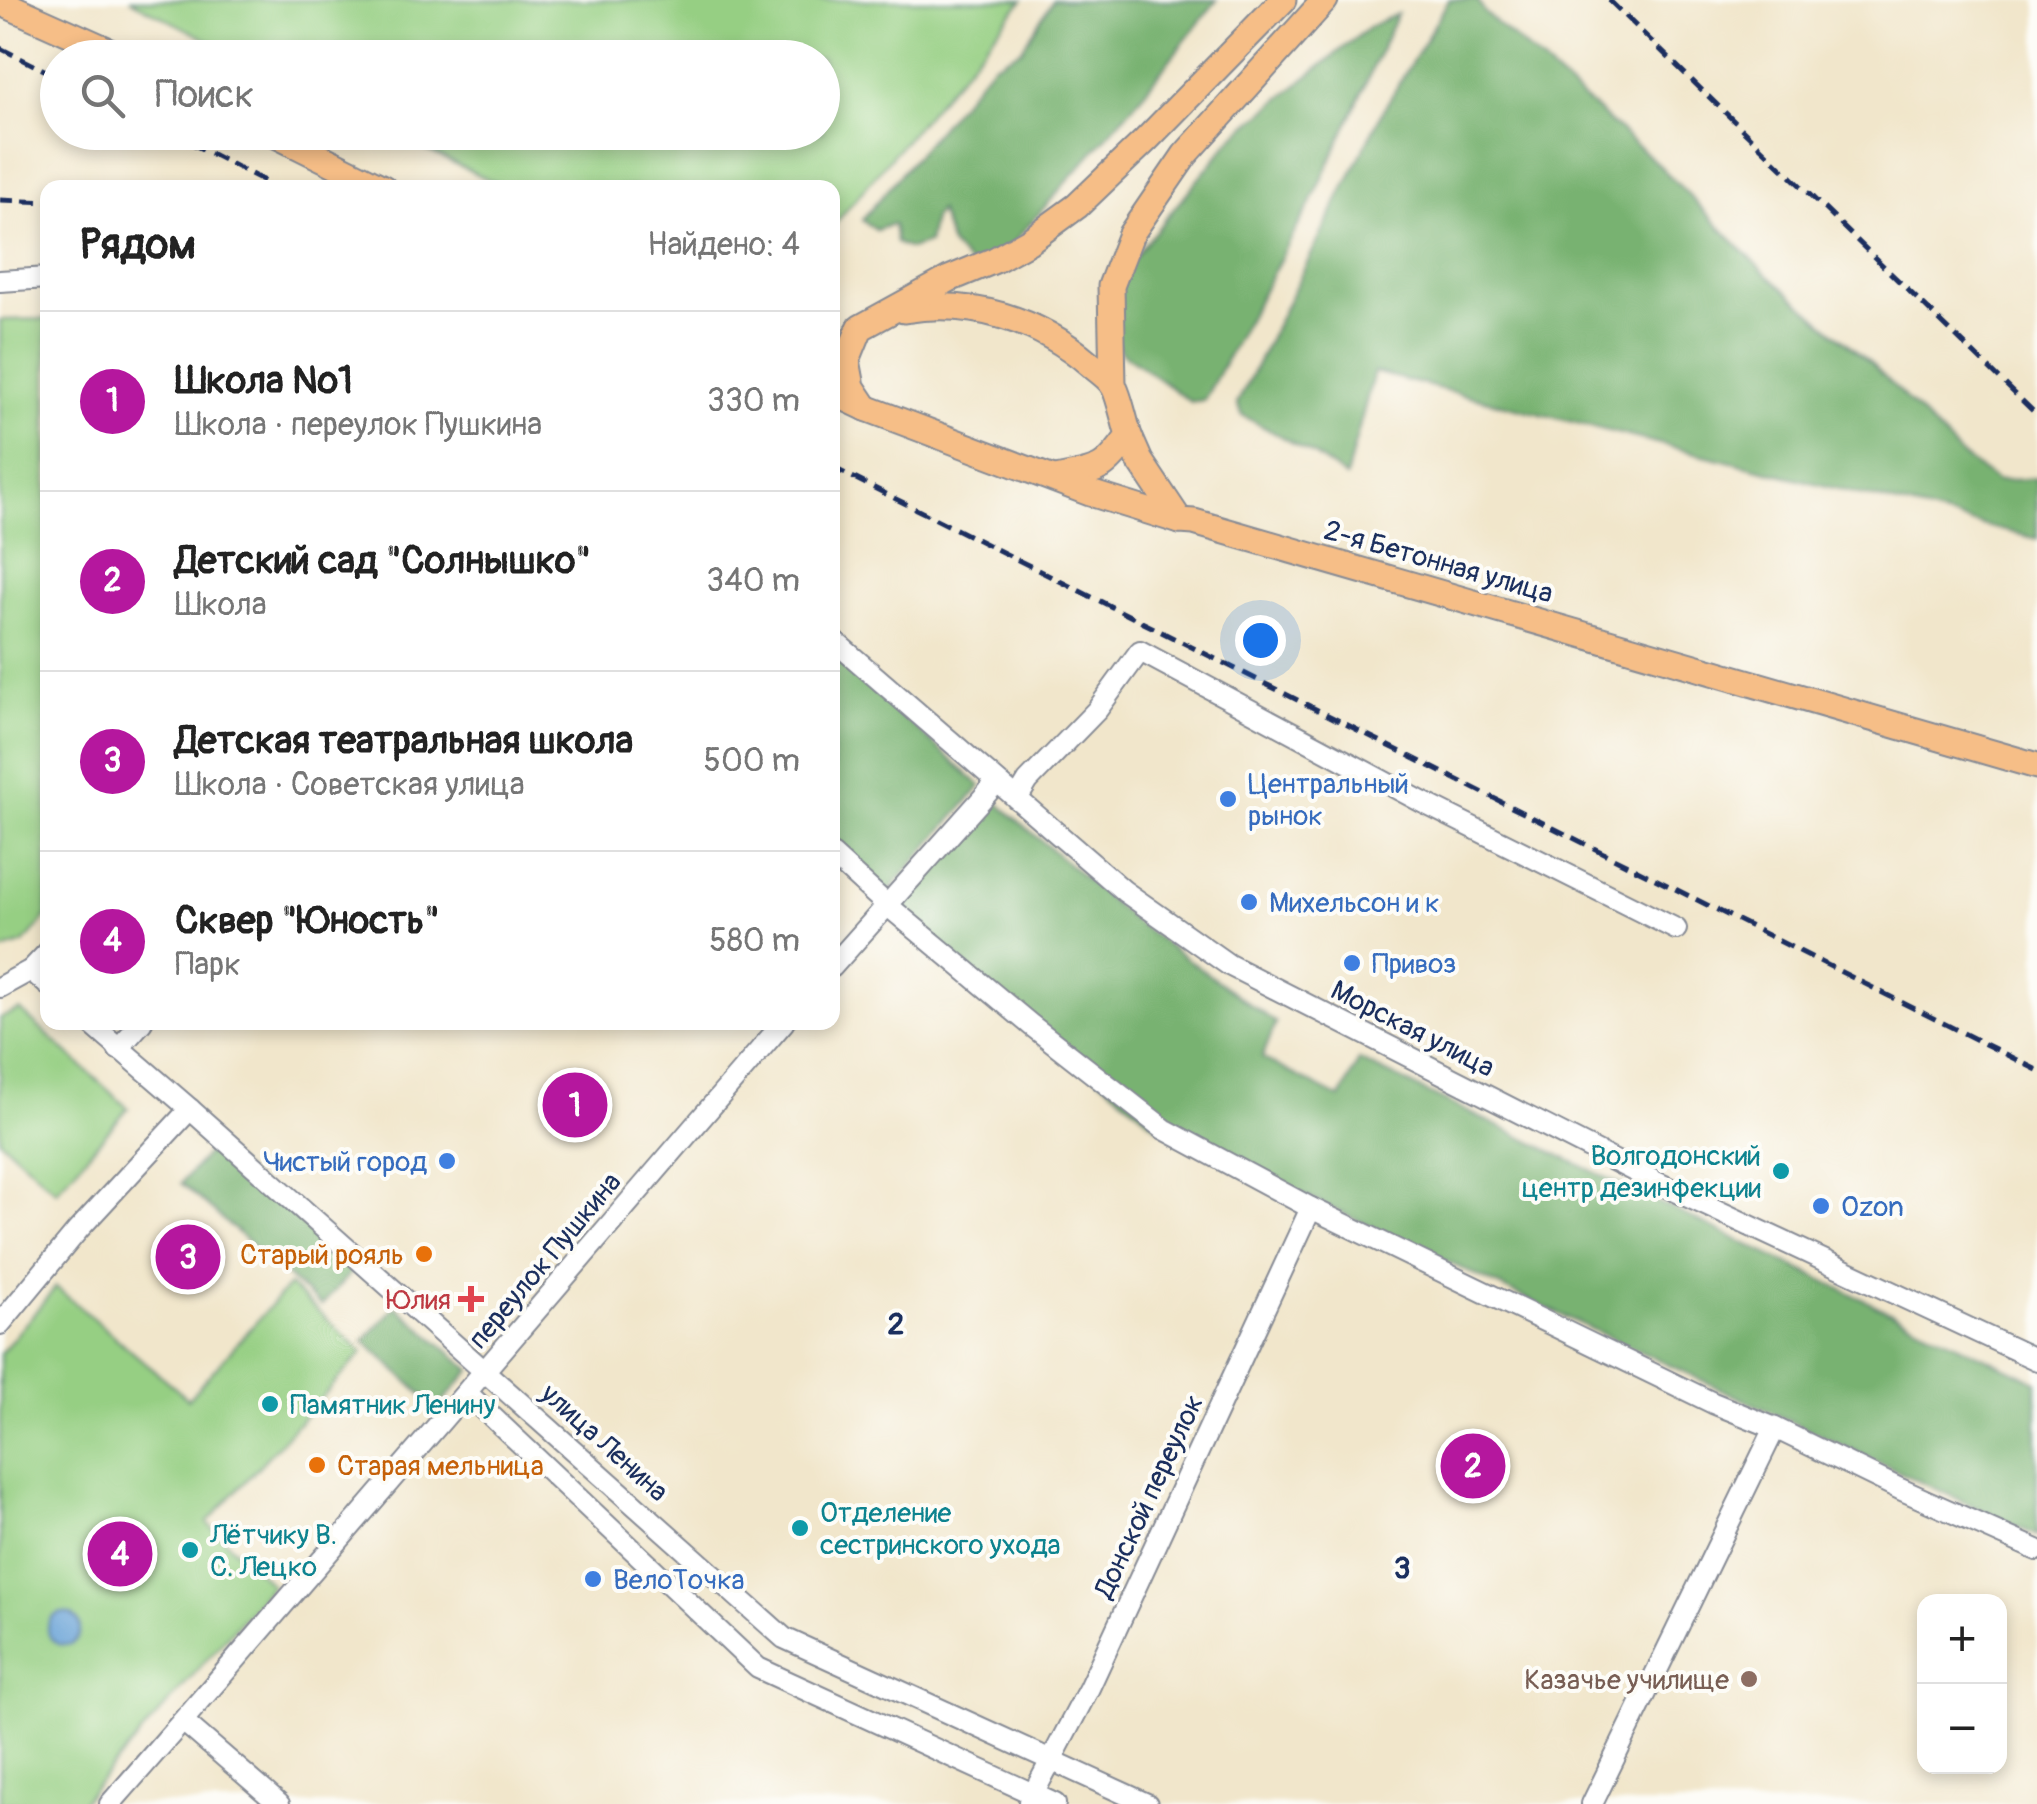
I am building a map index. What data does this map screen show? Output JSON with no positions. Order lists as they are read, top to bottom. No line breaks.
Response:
{"streets":{"main road":["2-я Бетонная улица"],"street":["Морская улица","переулок Пушкина","улица Ленина","Донской переулок"]},"crossings":[["переулок Пушкина","улица Ленина"],["улица Ленина","Донской переулок"]],"districts":["2","3"],"places":{"other":["Центральный рынок","Михельсон и к","Привоз","Чистый город","Волгодонский центр дезинфекции","Ozon","Старый рояль","Памятник Ленину","Старая мельница","Отделение сестринского ухода","Лётчику В. С. Лецко","ВелоТочка","Казачье училище"],"health":["Юлия"]},"page":{"search":"Поиск","heading":["Рядом","Найдено: 4"],"list":[{"mark":"1","name":"Школа №1","note":"Школа · переулок Пушкина","value":"330 m"},{"mark":"2","name":"Детский сад \"Солнышко\"","note":"Школа","value":"340 m"},{"mark":"3","name":"Детская театральная школа","note":"Школа · Советская улица","value":"500 m"},{"mark":"4","name":"Сквер \"Юность\"","note":"Парк","value":"580 m"}],"pins":["1","3","2","4"],"map_buttons":["+","−"]}}
